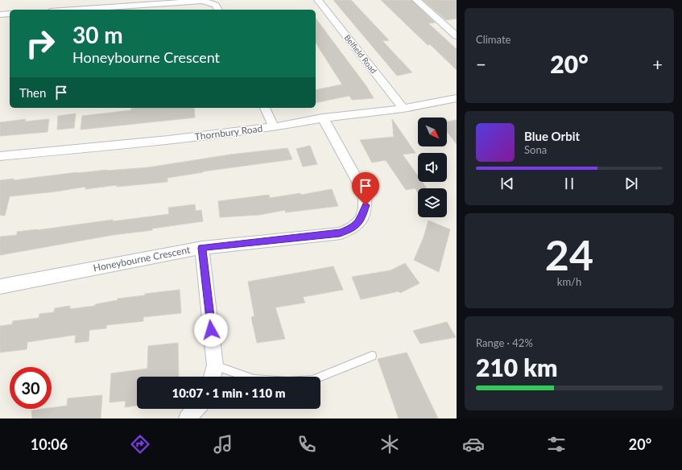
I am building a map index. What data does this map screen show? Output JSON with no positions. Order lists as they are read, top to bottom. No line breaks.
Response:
{"streets":{"street":["Belfield Road","Thornbury Road","Honeybourne Crescent"]},"crossings":[["Belfield Road","Thornbury Road"],["Thornbury Road","Honeybourne Crescent"]],"north":"bottom right","page":{"tile":["Climate",["24","km/h"],["Range · 42%","210 km"]],"turn":["30 m","Honeybourne Crescent"],"heat":["−","20°","+"],"then":"Then","song":["Blue Orbit","Sona"],"limit":"30","trip":"10:07 · 1 min · 110 m","tabs":["10:06","20°"]}}
